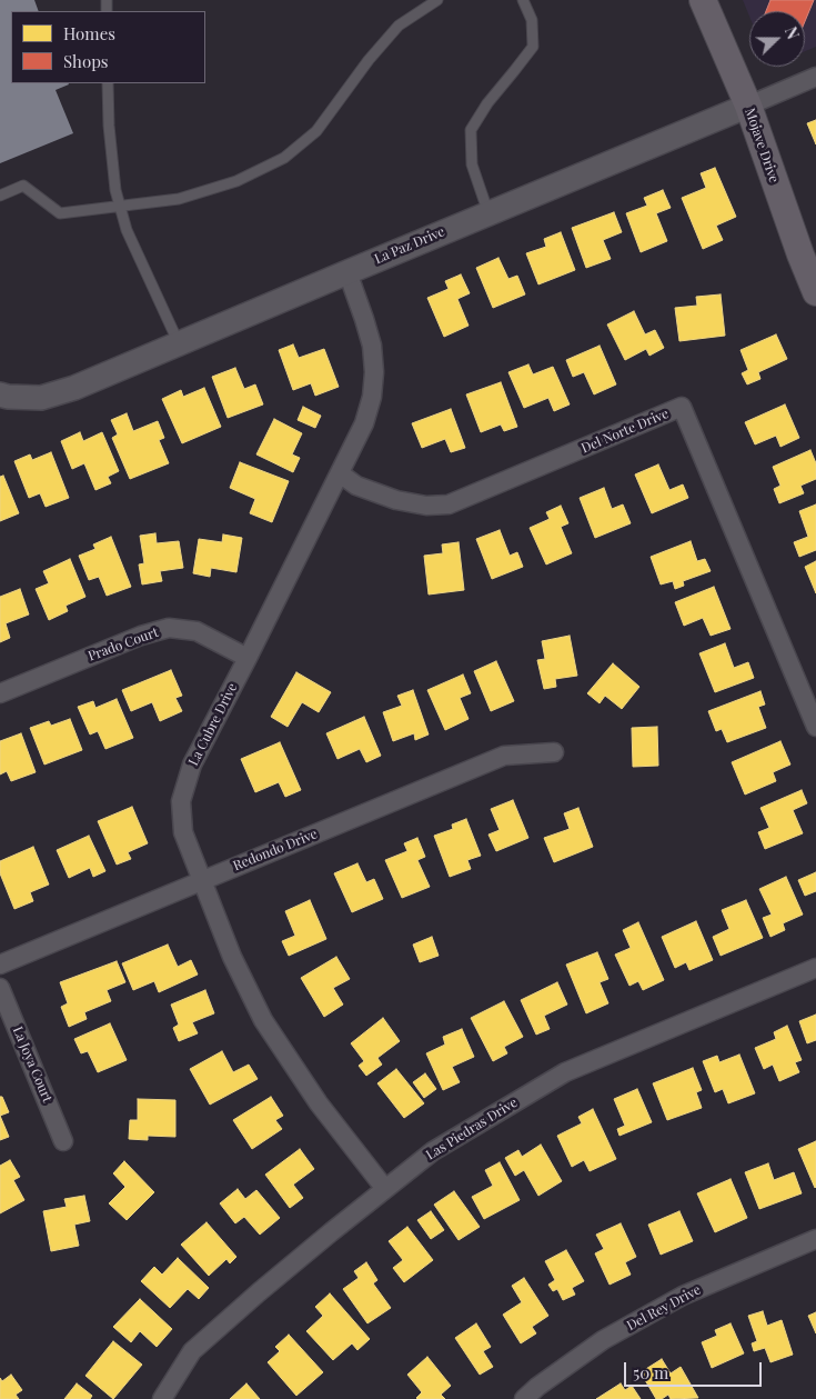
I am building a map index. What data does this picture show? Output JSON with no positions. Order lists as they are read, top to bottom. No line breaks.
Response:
{"streets":{"main road":["Mojave Drive"],"street":["La Paz Drive","Del Norte Drive","Prado Court","La Cubre Drive","Redondo Drive","La Joya Court","Las Piedras Drive","Del Rey Drive"]},"crossings":[["Mojave Drive","La Paz Drive"],["La Paz Drive","La Cubre Drive"],["Del Norte Drive","La Cubre Drive"],["Prado Court","La Cubre Drive"],["La Cubre Drive","Redondo Drive"],["La Cubre Drive","Las Piedras Drive"]],"legend":["Homes","Shops"],"scale_bar":"50 m","north":"right"}
